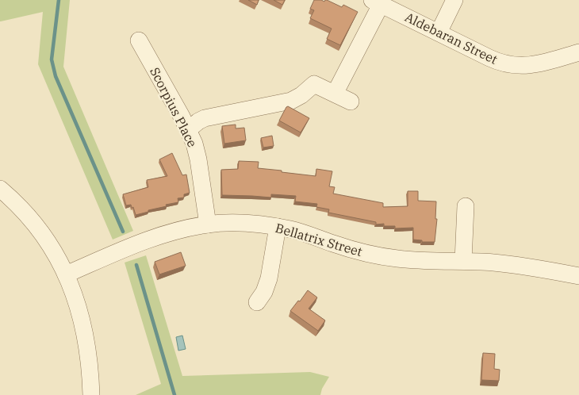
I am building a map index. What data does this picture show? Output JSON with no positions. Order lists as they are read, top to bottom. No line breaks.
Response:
{"streets":{"street":["Aldebaran Street","Scorpius Place","Bellatrix Street"]},"crossings":[["Scorpius Place","Bellatrix Street"]]}
